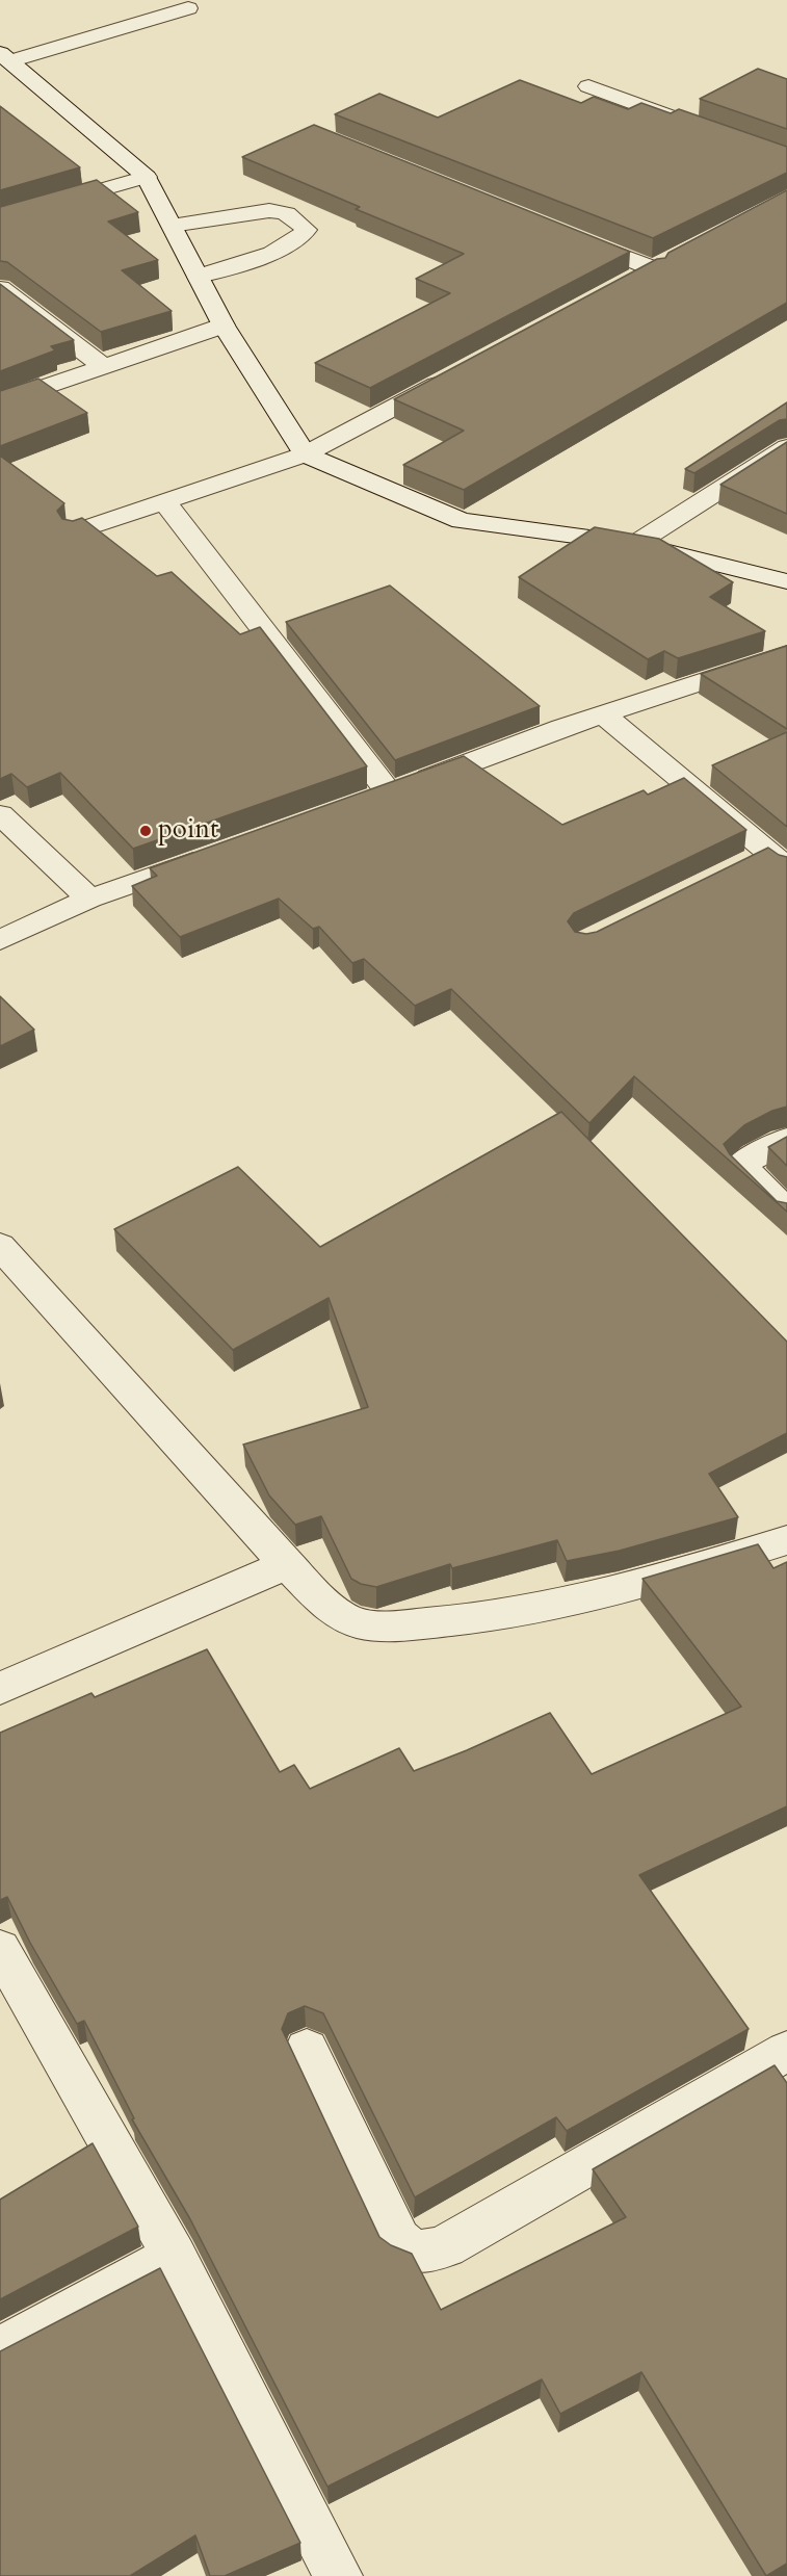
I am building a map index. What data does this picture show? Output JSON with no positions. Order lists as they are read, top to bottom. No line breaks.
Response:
{"places":["point"]}
